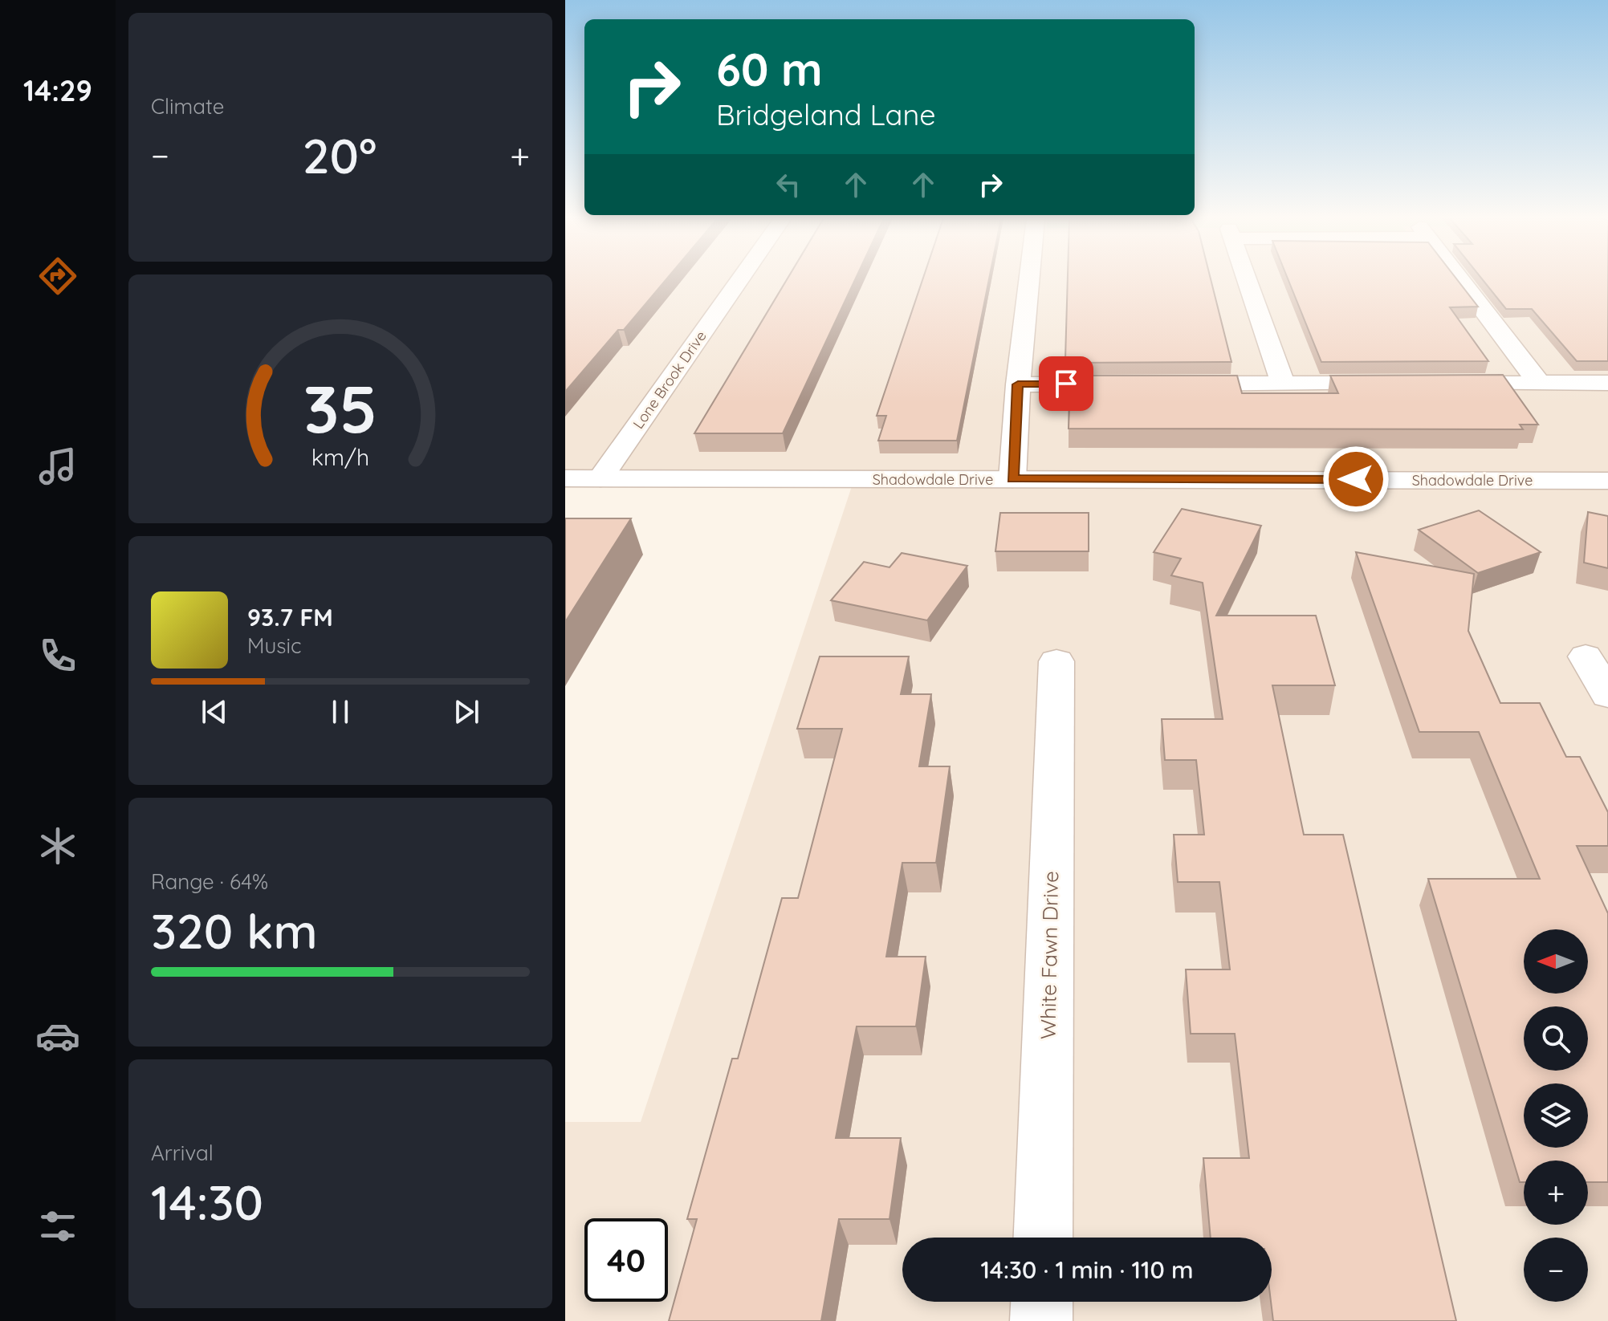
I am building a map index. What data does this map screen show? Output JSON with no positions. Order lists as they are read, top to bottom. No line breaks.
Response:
{"streets":{"street":["Lone Brook Drive","Shadowdale Drive","White Fawn Drive"]},"crossings":[["Lone Brook Drive","Shadowdale Drive"]],"north":"left","page":{"tabs":"14:29","tile":["Climate",["Range · 64%","320 km"],["Arrival","14:30"]],"turn":["60 m","Bridgeland Lane"],"heat":["−","20°","+"],"song":["93.7 FM","Music"],"map_buttons":["+","−"],"limit":"40","trip":"14:30 · 1 min · 110 m","gauge":["35","km/h"]}}
